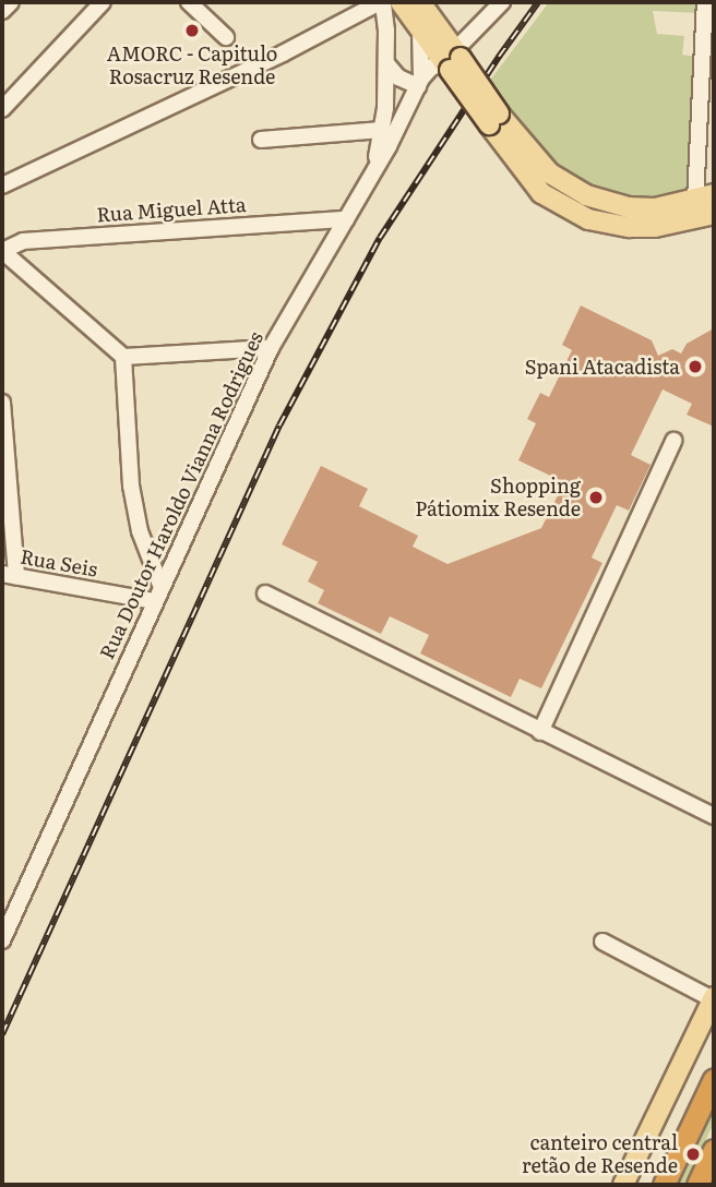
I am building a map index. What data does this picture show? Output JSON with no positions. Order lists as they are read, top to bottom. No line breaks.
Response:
{"streets":{"street":["Rua Miguel Atta","Rua Doutor Haroldo Vianna Rodrigues","Rua Seis"]},"crossings":[["Rua Miguel Atta","Rua Doutor Haroldo Vianna Rodrigues"],["Rua Doutor Haroldo Vianna Rodrigues","Rua Seis"]],"places":["AMORC - Capitulo Rosacruz Resende","Spani Atacadista","Shopping Pátiomix Resende","canteiro central retão de Resende"]}
